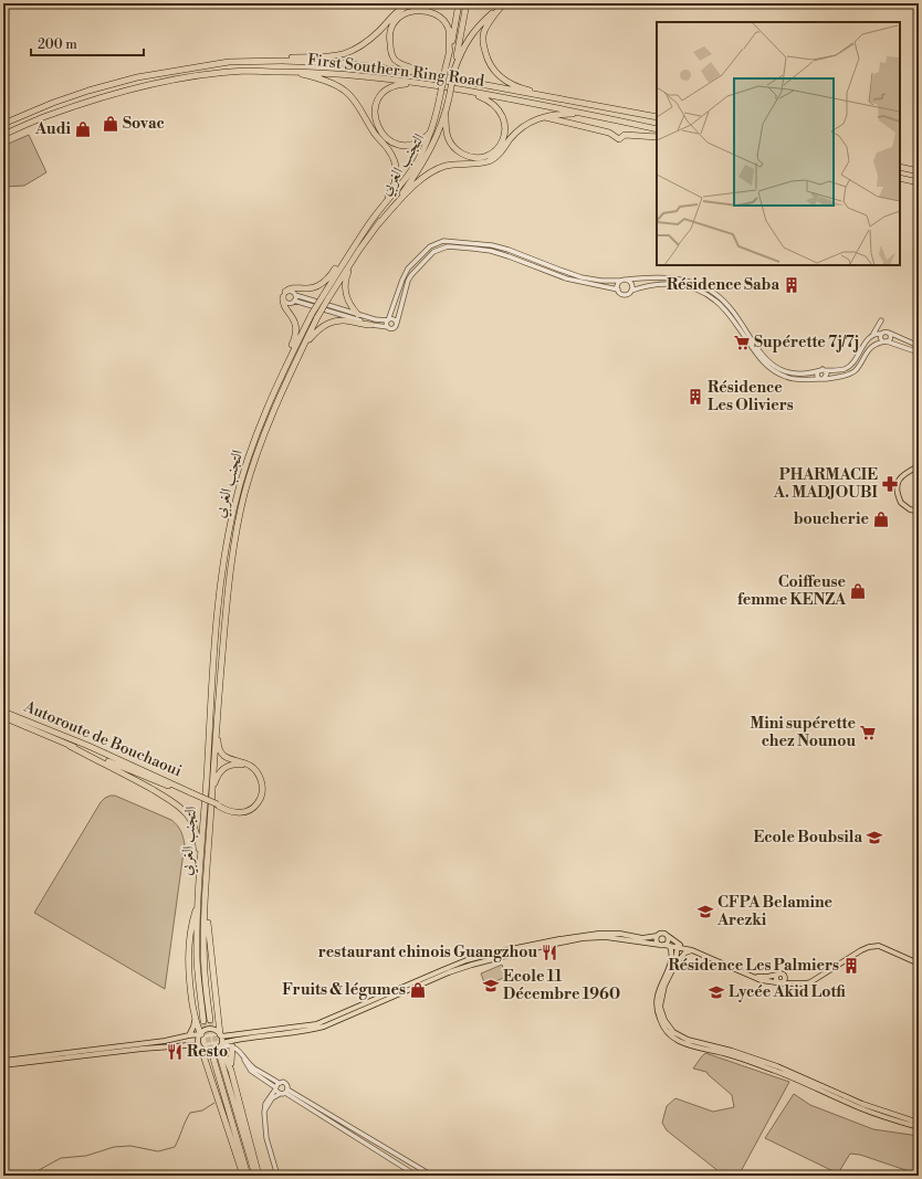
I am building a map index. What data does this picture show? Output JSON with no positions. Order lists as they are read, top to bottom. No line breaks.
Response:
{"streets":{"highway":["First Southern Ring Road","التجنب الغربي","Autoroute de Bouchaoui"]},"places":{"shop":["Sovac","Audi","boucherie","Coiffeuse femme KENZA","Fruits & légumes"],"building":["Résidence Saba","Résidence Les Oliviers","Résidence Les Palmiers"],"supermarket":["Supérette 7j/7j","Mini supérette chez Nounou"],"pharmacy":["PHARMACIE A. MADJOUBI"],"school or university":["Ecole Boubsila","CFPA Belamine Arezki","Ecole 11 Décembre 1960","Lycée Akid Lotfi"],"restaurant":["restaurant chinois Guangzhou","Resto"]},"scale_bar":"200 m"}
